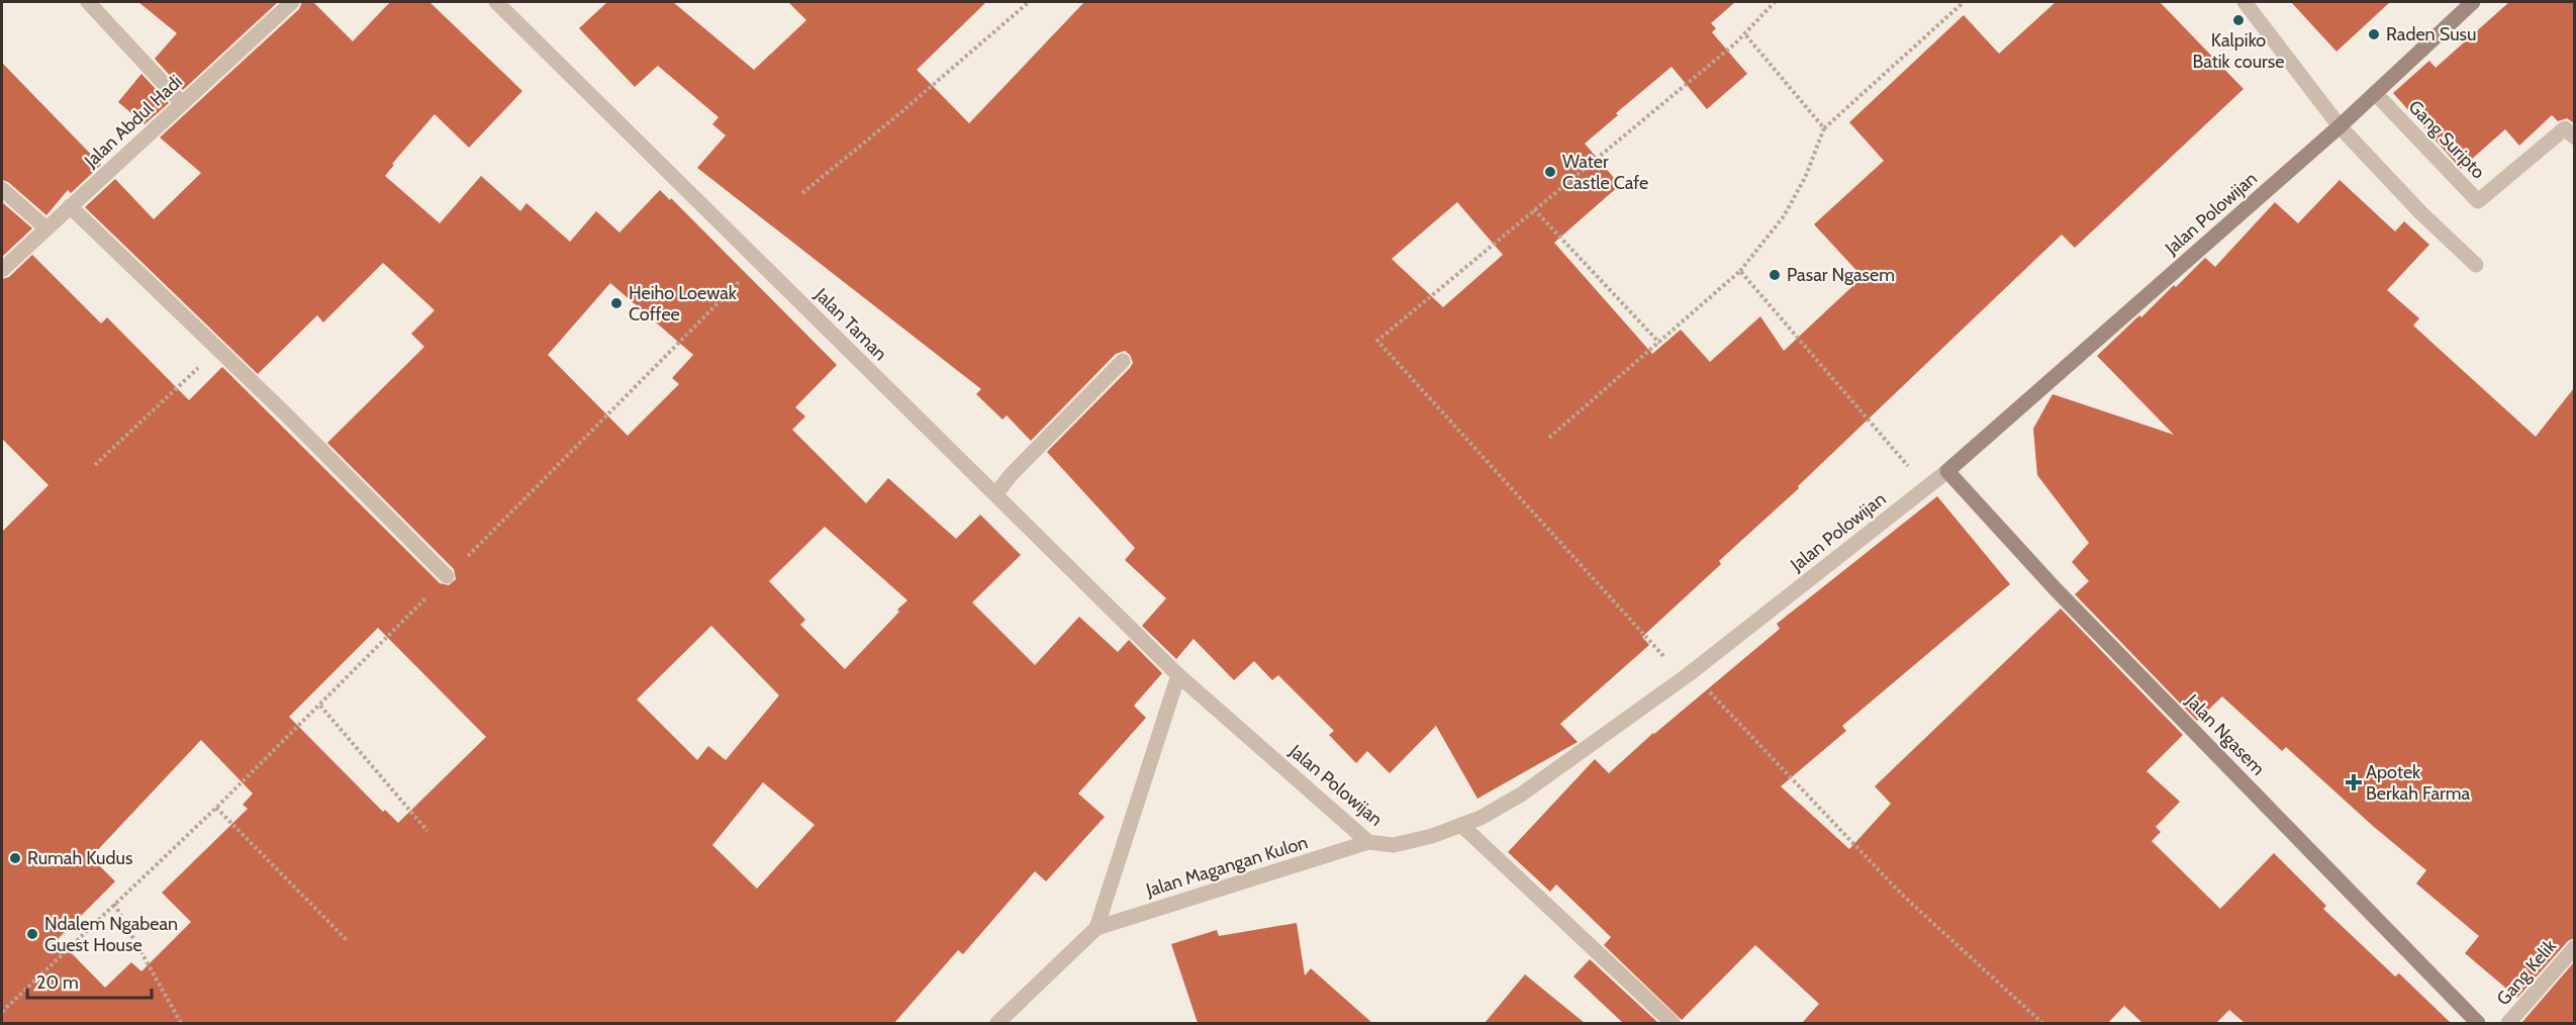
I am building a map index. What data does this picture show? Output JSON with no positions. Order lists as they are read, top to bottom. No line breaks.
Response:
{"streets":{"street":["Jalan Abdul Hadi","Gang Suripto","Jalan Polowijan","Jalan Taman","Jalan Ngasem","Jalan Magangan Kulon","Gang Kelik"]},"crossings":[["Gang Suripto","Jalan Polowijan"],["Jalan Polowijan","Jalan Taman"],["Jalan Polowijan","Jalan Ngasem"],["Jalan Polowijan","Jalan Magangan Kulon"],["Jalan Taman","Jalan Magangan Kulon"]],"places":{"other":["Kalpiko Batik course","Raden Susu","Water Castle Cafe","Pasar Ngasem","Heiho Loewak Coffee","Rumah Kudus","Ndalem Ngabean Guest House"],"health":["Apotek Berkah Farma"]},"scale_bar":"20 m"}
